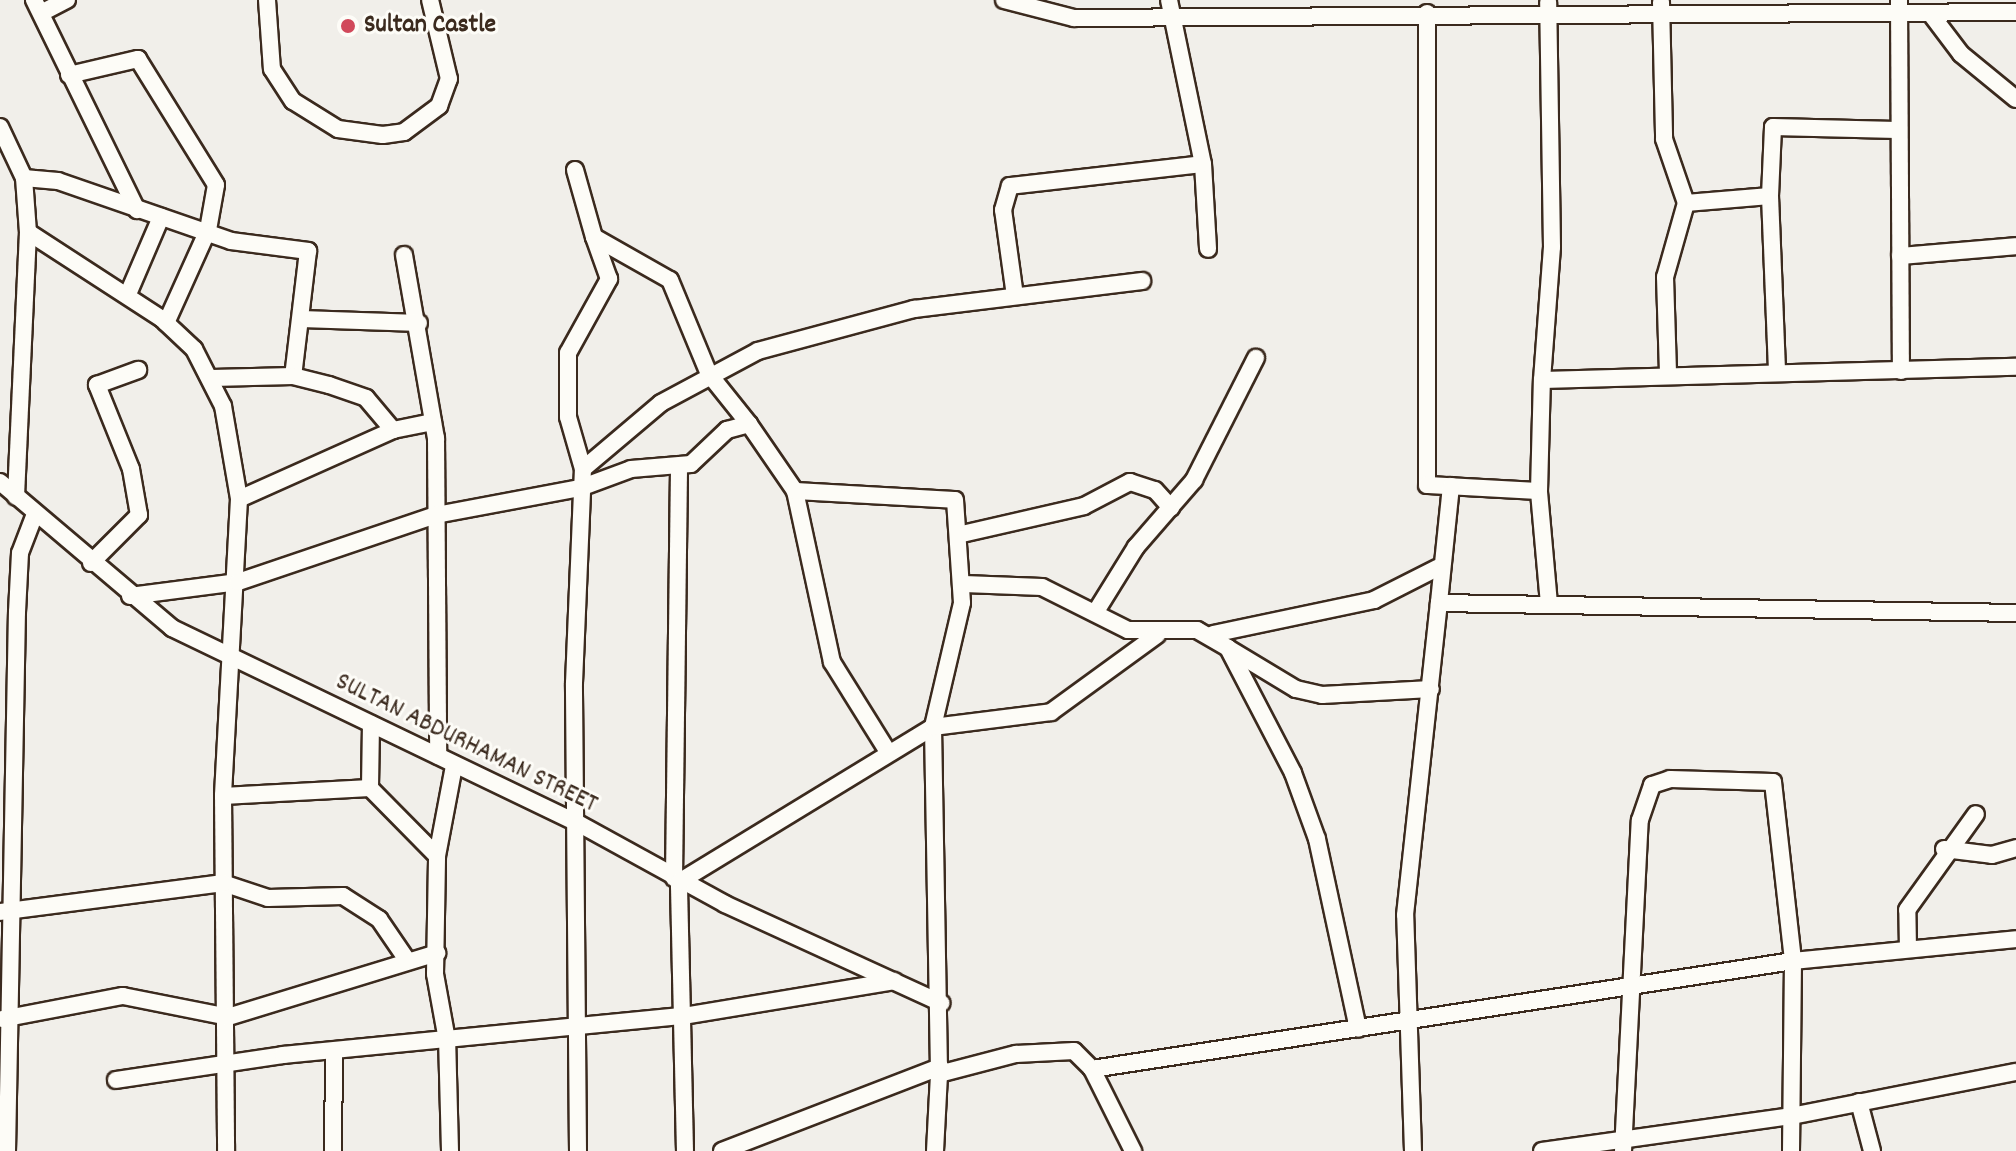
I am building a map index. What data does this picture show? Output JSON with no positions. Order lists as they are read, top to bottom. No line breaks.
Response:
{"streets":{"street":["SULTAN ABDURHAMAN STREET"]},"places":["Sultan Castle"]}
